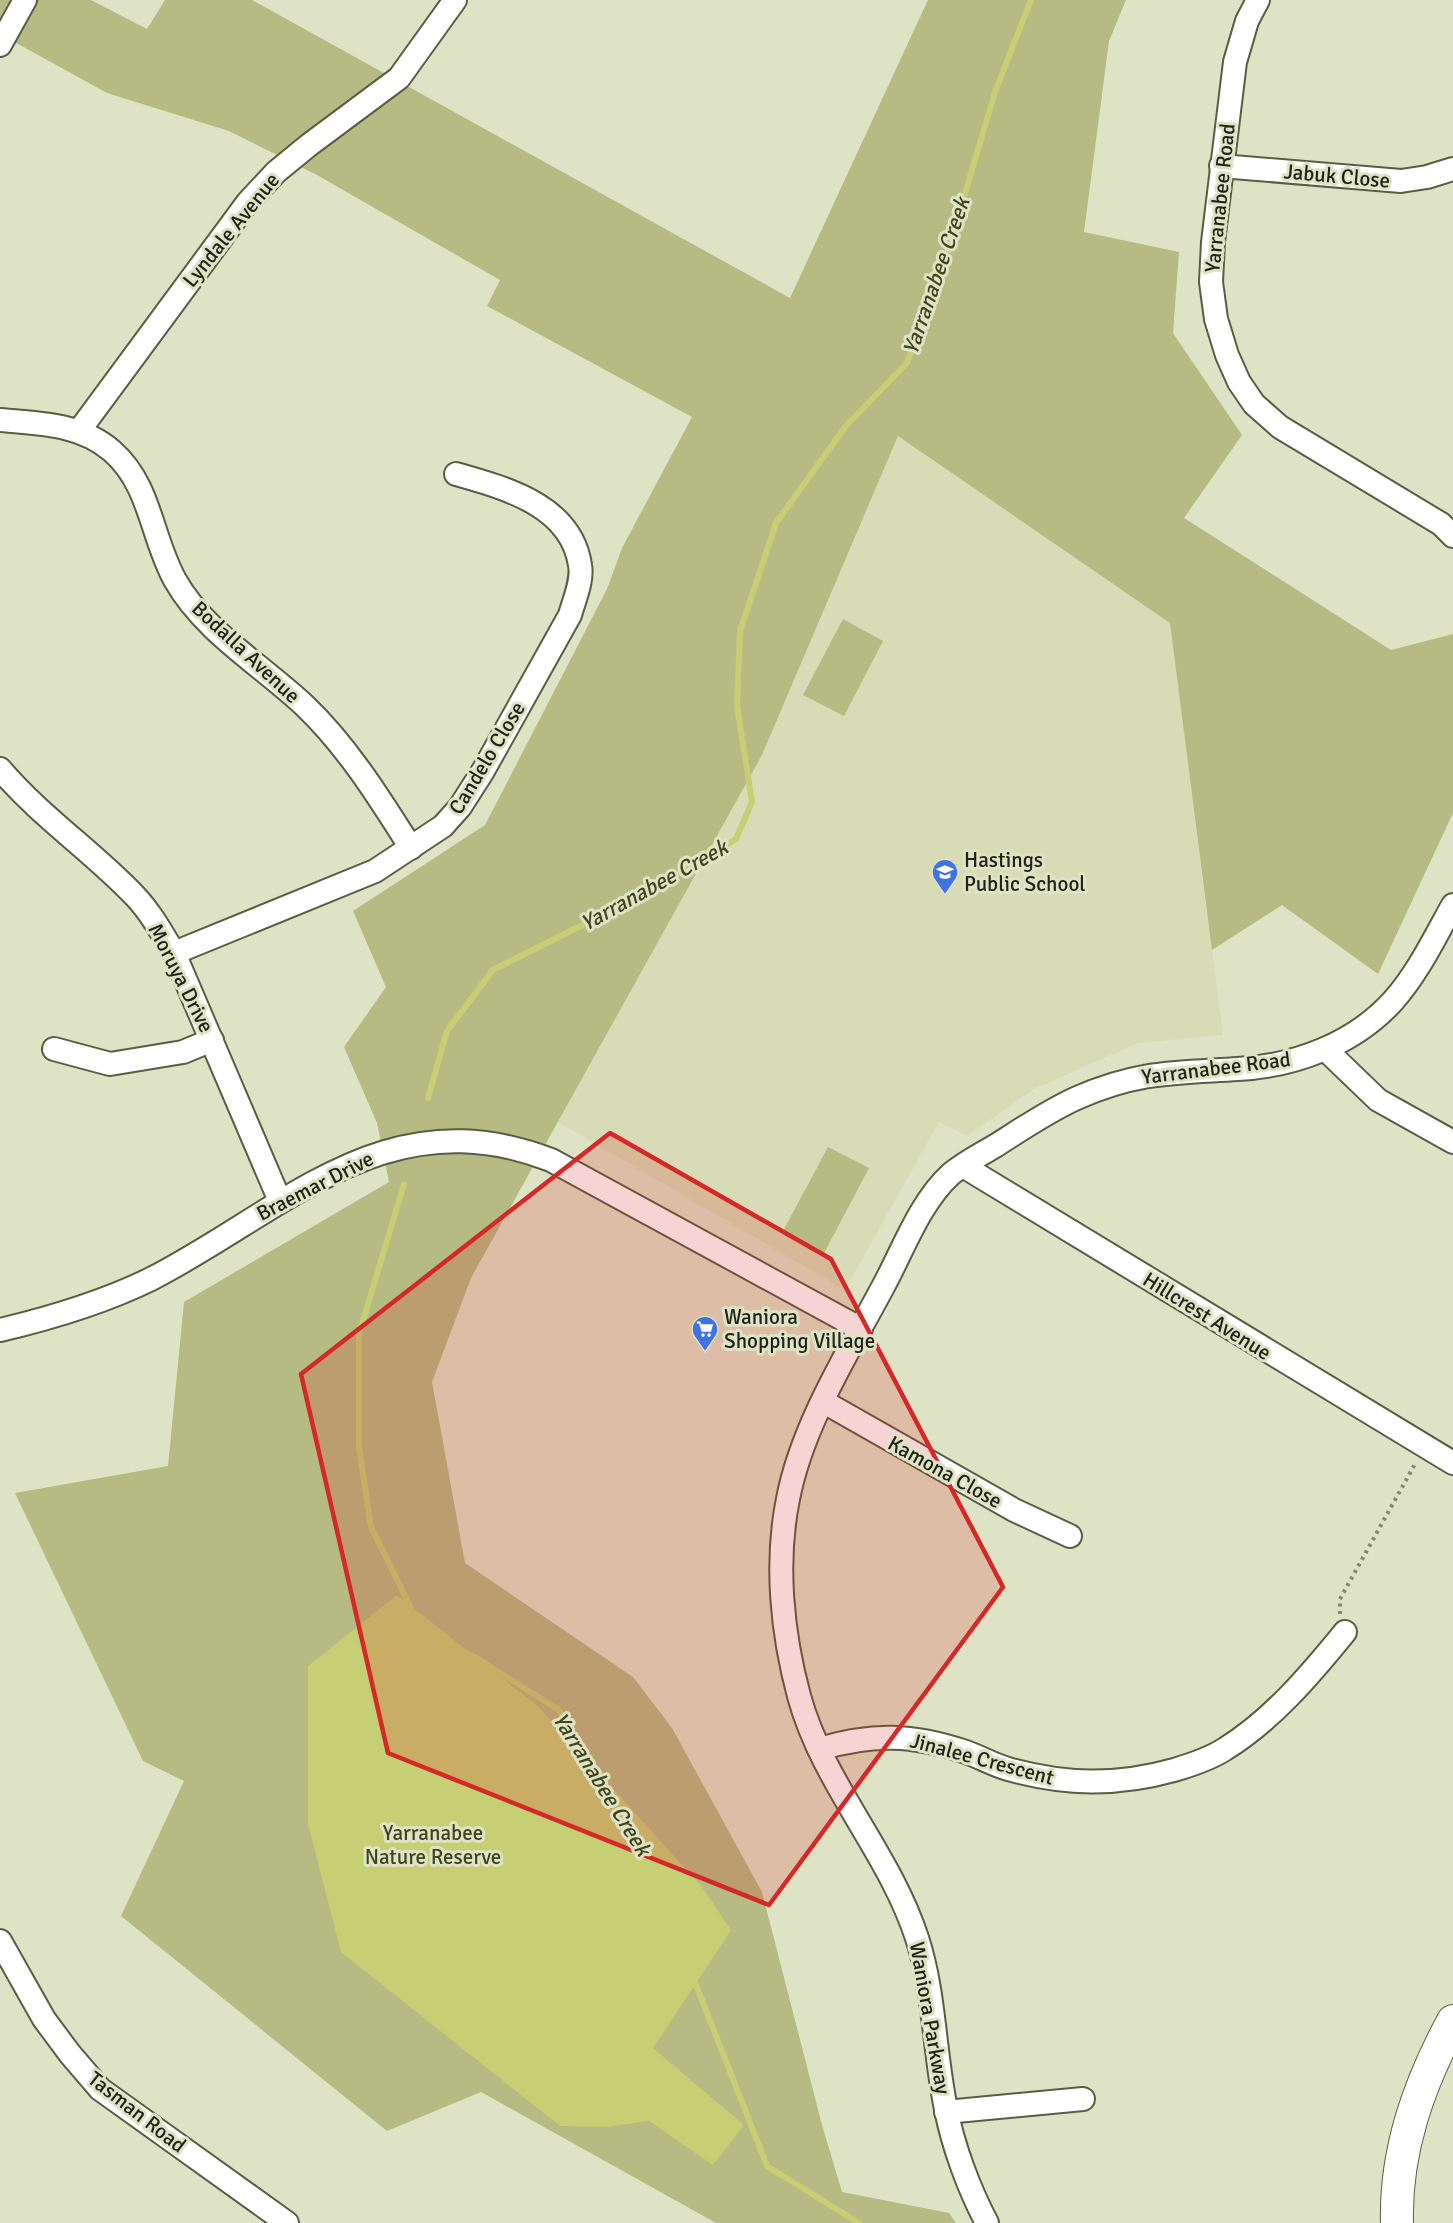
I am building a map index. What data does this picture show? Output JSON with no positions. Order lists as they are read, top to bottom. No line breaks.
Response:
{"streets":{"street":["Jabuk Close","Yarranabee Road","Lyndale Avenue","Bodalla Avenue","Candelo Close","Moruya Drive","Braemar Drive","Hillcrest Avenue","Kamona Close","Jinalee Crescent","Waniora Parkway","Tasman Road"]},"crossings":[["Jabuk Close","Yarranabee Road"],["Yarranabee Road","Braemar Drive"],["Yarranabee Road","Hillcrest Avenue"],["Yarranabee Road","Kamona Close"],["Yarranabee Road","Waniora Parkway"],["Lyndale Avenue","Bodalla Avenue"],["Bodalla Avenue","Candelo Close"],["Candelo Close","Moruya Drive"],["Moruya Drive","Braemar Drive"],["Jinalee Crescent","Waniora Parkway"]],"water":["Yarranabee Creek"],"parks":["Yarranabee Nature Reserve"],"places":{"school or university":["Hastings Public School"],"supermarket":["Waniora Shopping Village"]}}
